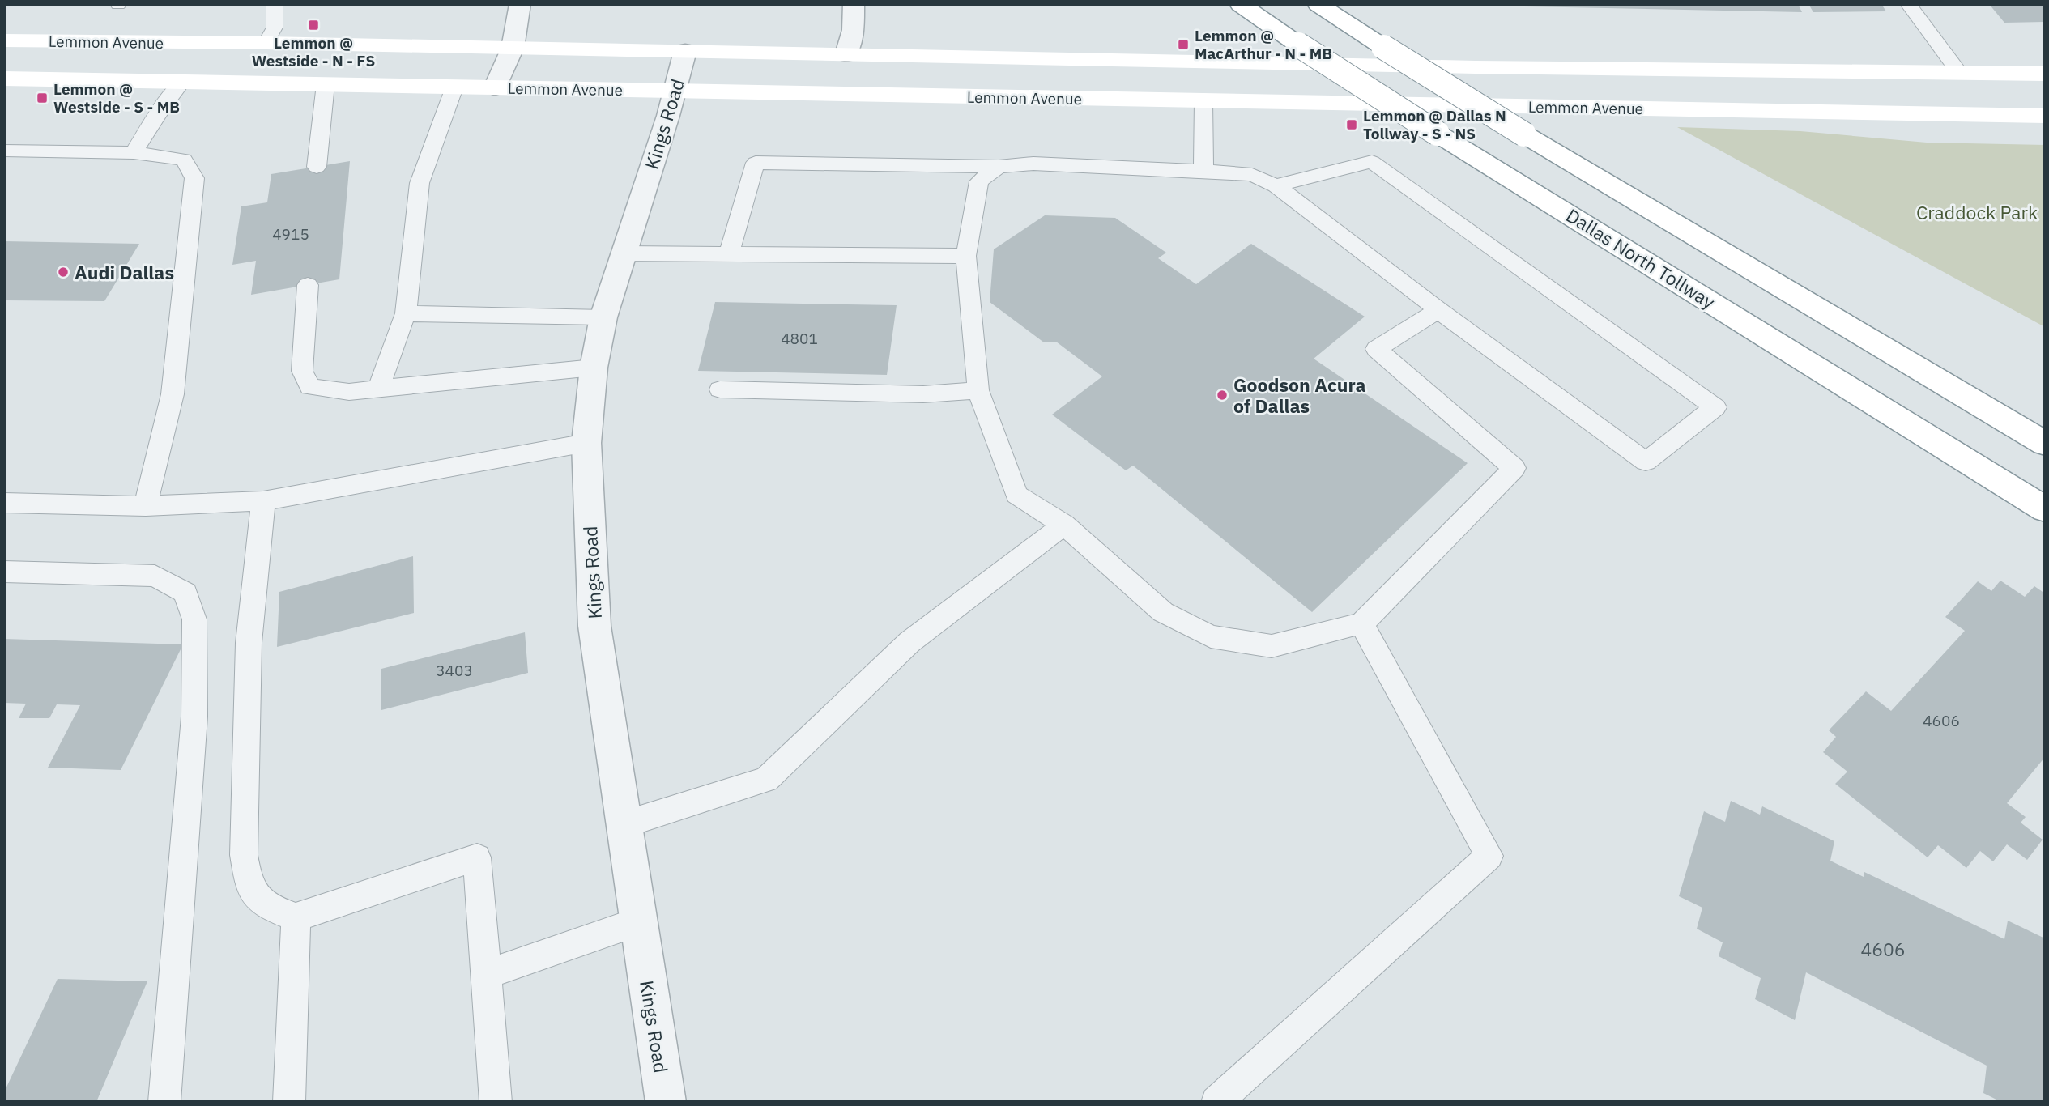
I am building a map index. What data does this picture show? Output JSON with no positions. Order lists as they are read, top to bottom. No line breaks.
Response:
{"streets":{"main road":["Lemmon Avenue","Dallas North Tollway"],"street":["Kings Road"]},"crossings":[["Lemmon Avenue","Kings Road"]],"parks":["Craddock Park"],"places":{"transit":["Lemmon @ Westside - N - FS","Lemmon @ MacArthur - N - MB","Lemmon @ Westside - S - MB","Lemmon @ Dallas N Tollway - S - NS"],"other":["Audi Dallas","Goodson Acura of Dallas"]},"house_numbers":["4915","4801","3403","4606","4606"]}
